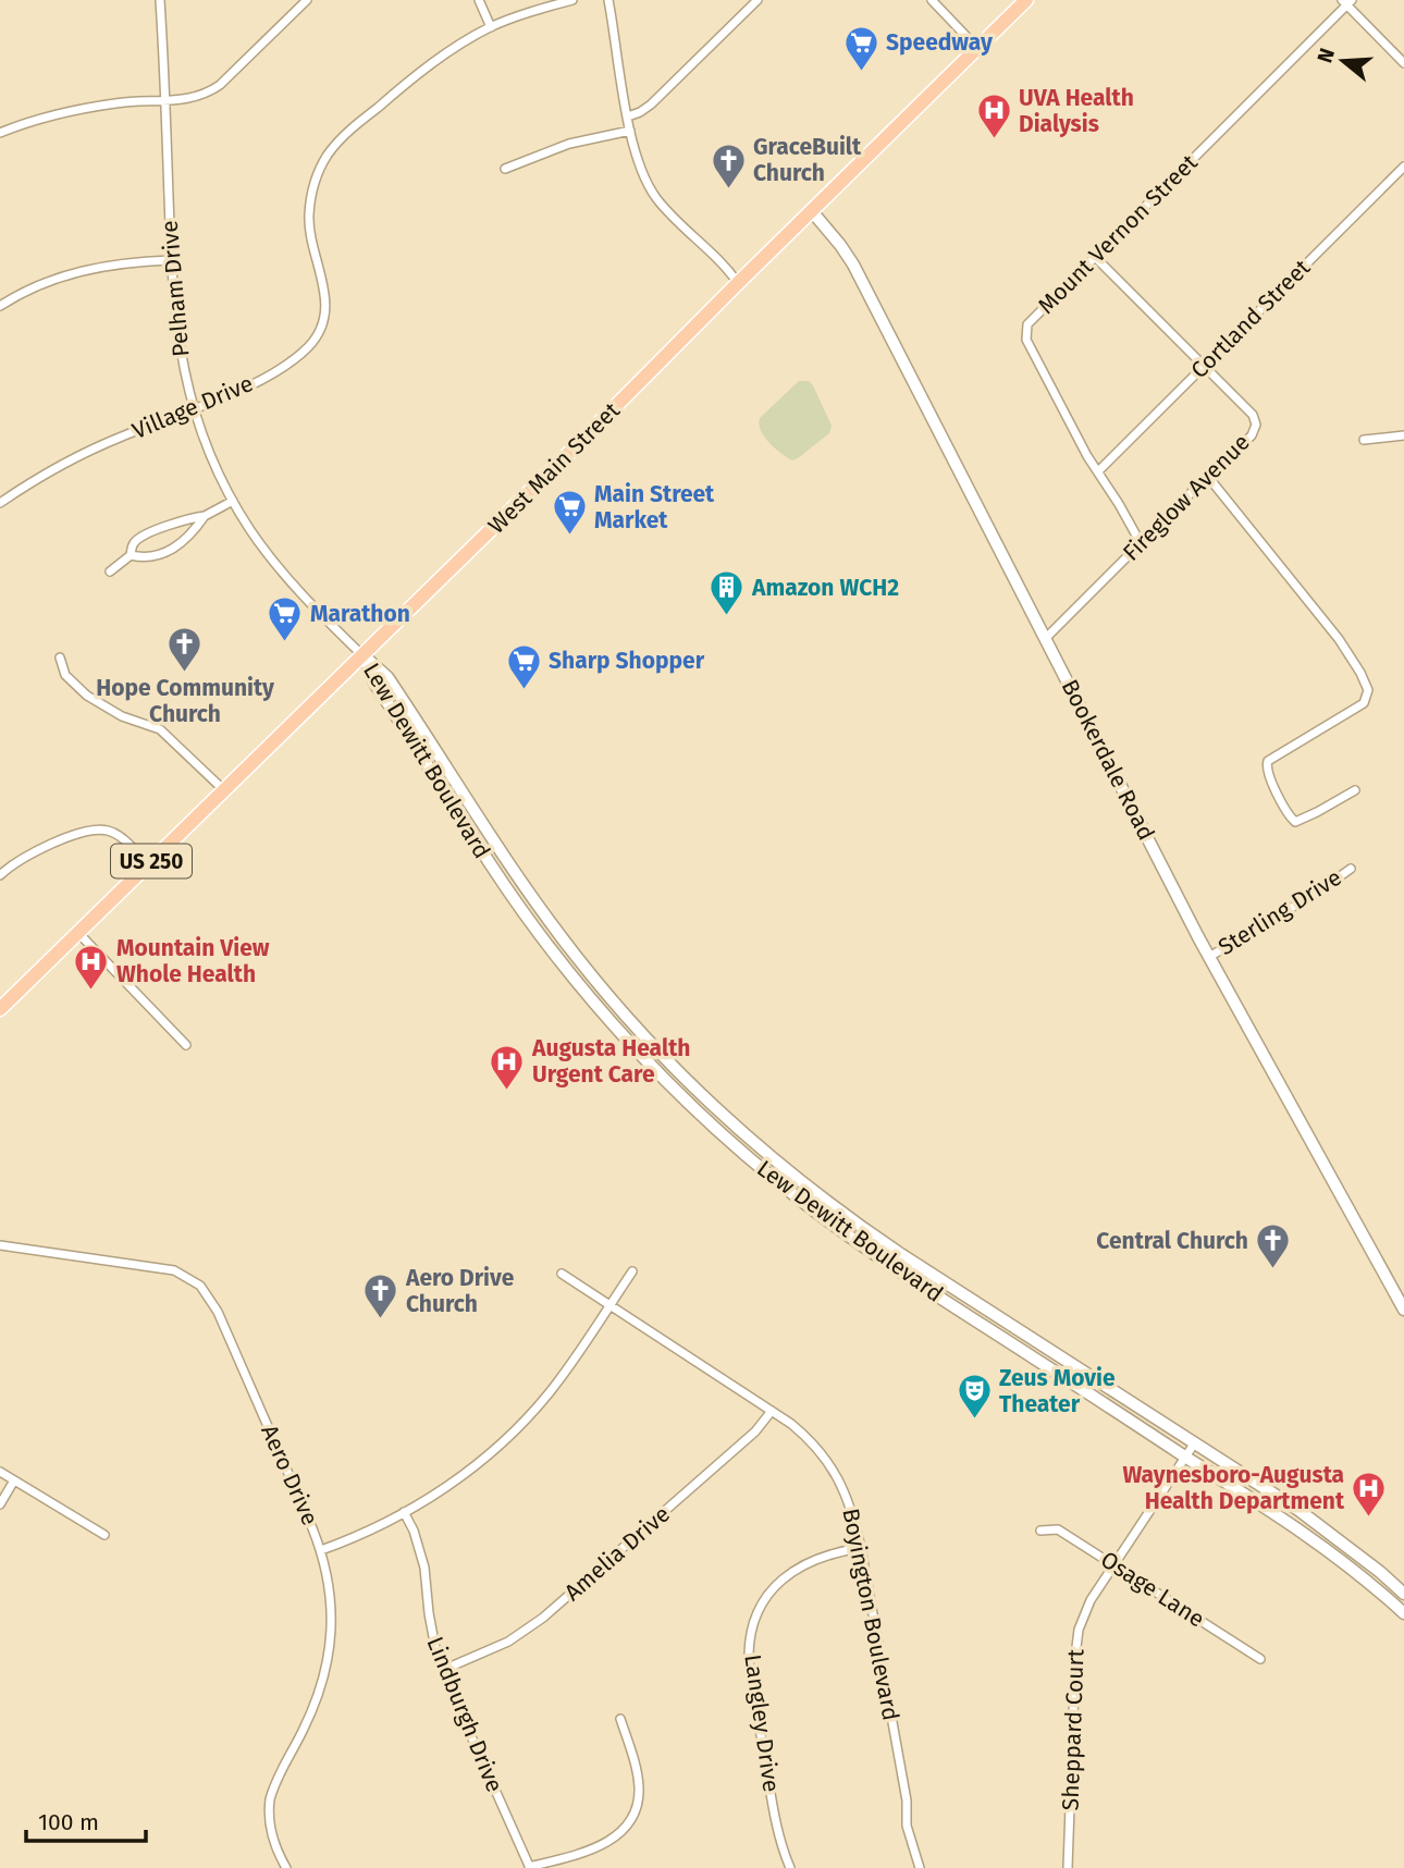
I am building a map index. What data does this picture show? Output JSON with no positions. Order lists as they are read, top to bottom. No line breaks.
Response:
{"streets":{"main road":["West Main Street","Bookerdale Road","Lew Dewitt Boulevard","US 250"],"street":["Mount Vernon Street","Pelham Drive","Cortland Street","Village Drive","Fireglow Avenue","Sterling Drive","Aero Drive","Amelia Drive","Osage Lane","Boyington Boulevard","Lindburgh Drive","Langley Drive","Sheppard Court"]},"crossings":[["Mount Vernon Street","Cortland Street"],["Mount Vernon Street","Fireglow Avenue"],["Pelham Drive","Village Drive"],["Pelham Drive","West Main Street"],["Pelham Drive","Lew Dewitt Boulevard"],["Cortland Street","Fireglow Avenue"],["West Main Street","Bookerdale Road"],["West Main Street","Lew Dewitt Boulevard"],["West Main Street","US 250"],["Fireglow Avenue","Bookerdale Road"],["Bookerdale Road","Sterling Drive"],["Lew Dewitt Boulevard","Sheppard Court"],["Amelia Drive","Boyington Boulevard"],["Amelia Drive","Lindburgh Drive"],["Osage Lane","Sheppard Court"],["Boyington Boulevard","Langley Drive"]],"places":{"supermarket":["Speedway","Main Street Market","Marathon","Sharp Shopper"],"hospital":["UVA Health Dialysis","Mountain View Whole Health","Augusta Health Urgent Care","Waynesboro-Augusta Health Department"],"church":["GraceBuilt Church","Hope Community Church","Central Church","Aero Drive Church"],"building":["Amazon WCH2"],"theatre":["Zeus Movie Theater"]},"scale_bar":"100 m","north":"left"}
